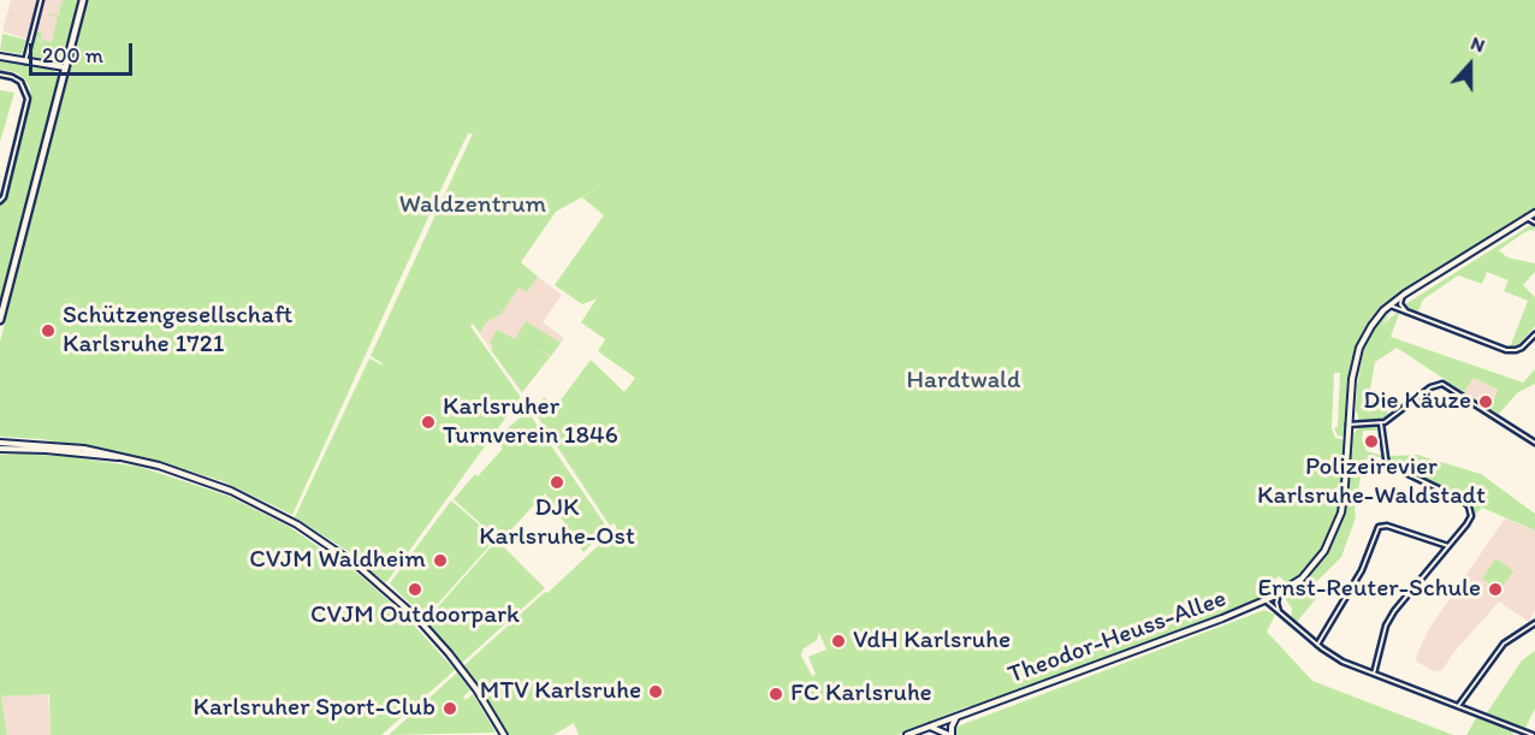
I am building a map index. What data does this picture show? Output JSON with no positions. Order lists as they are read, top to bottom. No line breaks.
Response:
{"streets":{"main road":["Theodor-Heuss-Allee"]},"parks":["Waldzentrum","Hardtwald"],"places":["Schützengesellschaft Karlsruhe 1721","Die Käuze","Karlsruher Turnverein 1846","Polizeirevier Karlsruhe-Waldstadt","DJK Karlsruhe-Ost","CVJM Waldheim","CVJM Outdoorpark","Ernst-Reuter-Schule","VdH Karlsruhe","MTV Karlsruhe","FC Karlsruhe","Karlsruher Sport-Club"],"scale_bar":"200 m","north":"top"}
